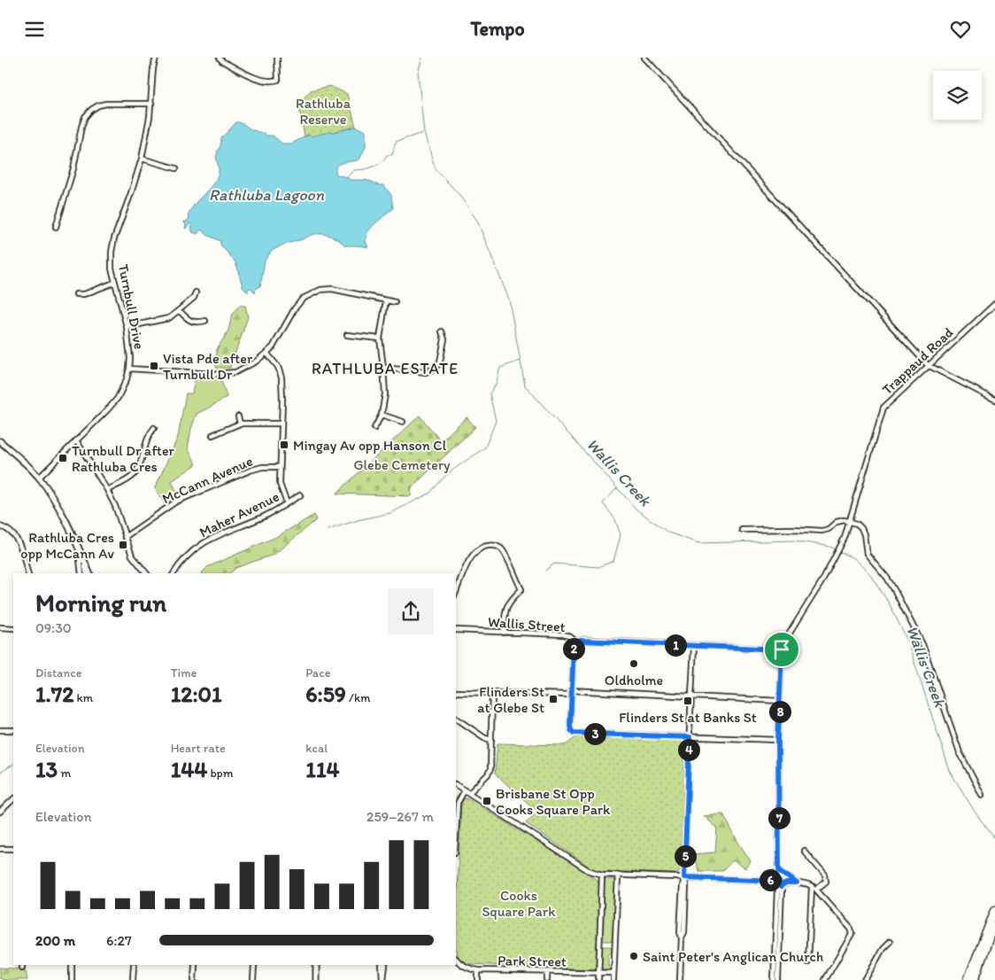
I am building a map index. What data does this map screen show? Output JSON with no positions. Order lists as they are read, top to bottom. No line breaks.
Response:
{"streets":{"street":["Turnbull Drive","Trappaud Road","McCann Avenue","Maher Avenue","Wallis Street","Park Street"]},"crossings":[["Trappaud Road","Wallis Street"]],"districts":["RATHLUBA ESTATE"],"water":["Rathluba Lagoon","Wallis Creek"],"parks":["Rathluba Reserve","Glebe Cemetery","Cooks Square Park"],"places":{"transit":["Vista Pde after Turnbull Dr","Mingay Av opp Hanson Cl","Turnbull Dr after Rathluba Cres","Rathluba Cres opp McCann Av","Flinders St at Glebe St","Flinders St at Banks St","Brisbane St Opp Cooks Square Park"],"other":["Oldholme","Saint Peter's Anglican Church"]},"page":{"header":"Tempo","heading":["Morning run","09:30"],"pins":["1","2","8","3","4","7","5","6"],"stats":[["Distance","1.72 km"],["Time","12:01"],["Pace","6:59 /km"],["Elevation","13 m"],["Heart rate","144 bpm"],["kcal","114"]],"chart":["Elevation","259–267 m"],"list":[{"name":"200 m","note":"6:27"}]}}
